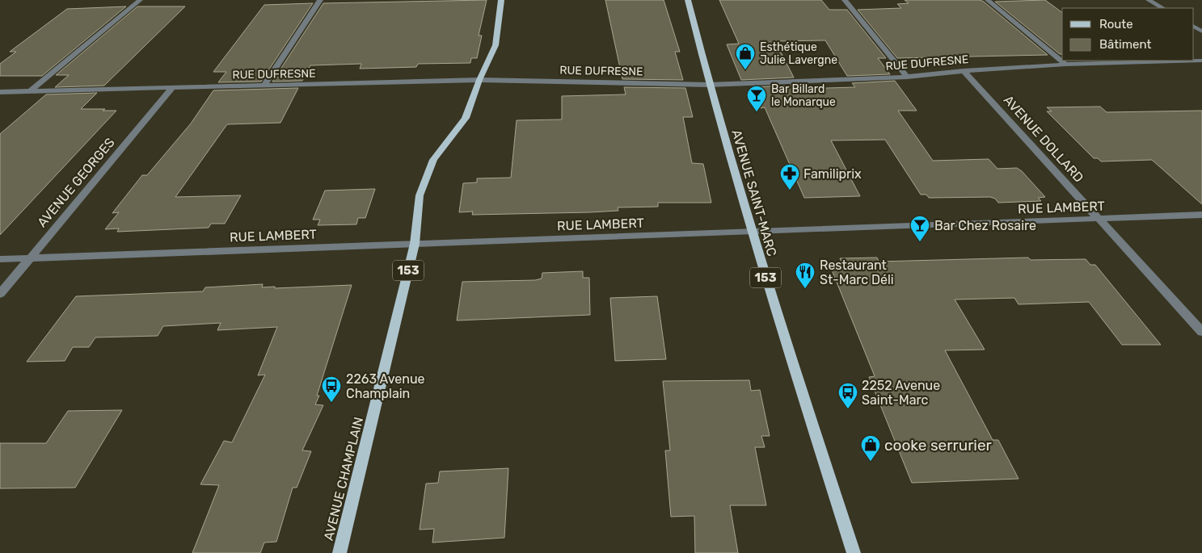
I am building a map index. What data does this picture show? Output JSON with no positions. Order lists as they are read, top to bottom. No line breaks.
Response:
{"streets":{"main road":["AVENUE SAINT-MARC","153","AVENUE CHAMPLAIN"],"street":["RUE DUFRESNE","AVENUE DOLLARD","AVENUE GEORGES","RUE LAMBERT"]},"crossings":[["RUE DUFRESNE","AVENUE DOLLARD"],["RUE DUFRESNE","AVENUE GEORGES"],["RUE DUFRESNE","AVENUE SAINT-MARC"],["RUE DUFRESNE","AVENUE CHAMPLAIN"],["AVENUE DOLLARD","RUE LAMBERT"],["AVENUE GEORGES","RUE LAMBERT"],["AVENUE SAINT-MARC","RUE LAMBERT"],["RUE LAMBERT","AVENUE CHAMPLAIN"]],"places":{"shop":["Esthétique Julie Lavergne","cooke serrurier"],"bar":["Bar Billard le Monarque","Bar Chez Rosaire"],"pharmacy":["Familiprix"],"restaurant":["Restaurant St-Marc Déli"],"bus stop":["2263 Avenue Champlain","2252 Avenue Saint-Marc"]},"legend":["Route","Bâtiment"]}
